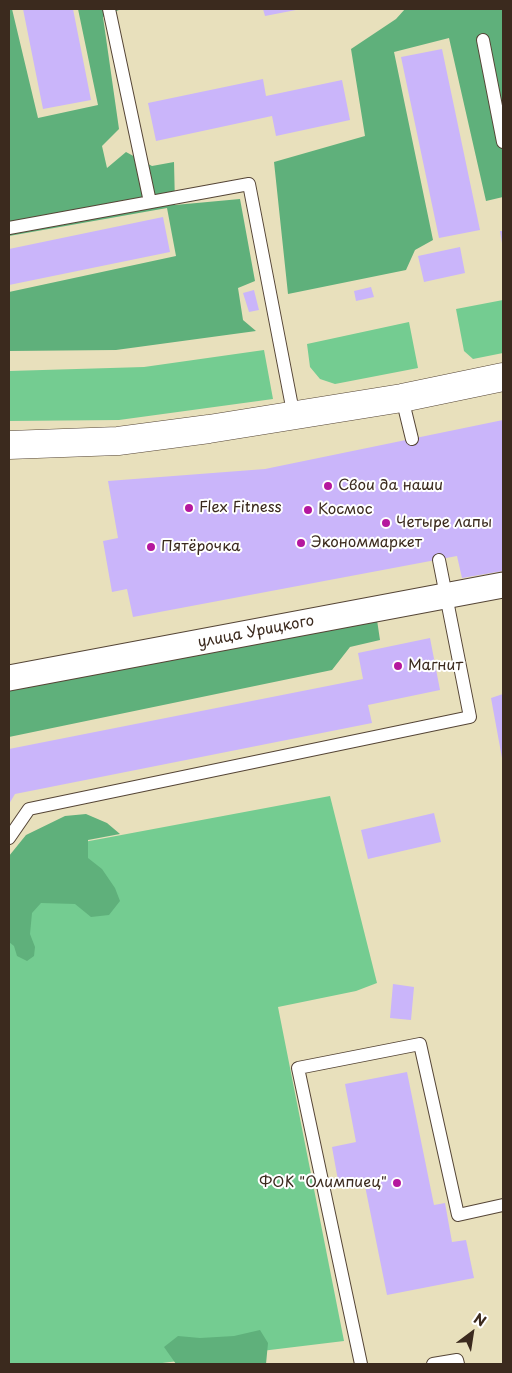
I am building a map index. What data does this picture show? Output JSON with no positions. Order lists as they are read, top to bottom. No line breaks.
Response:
{"streets":{"street":["улица Урицкого"]},"places":["Свои да наши","Flex Fitness","Космос","Четыре лапы","Экономмаркет","Пятёрочка","Магнит","ФОК \"Олимпиец\""],"north":"top right"}
